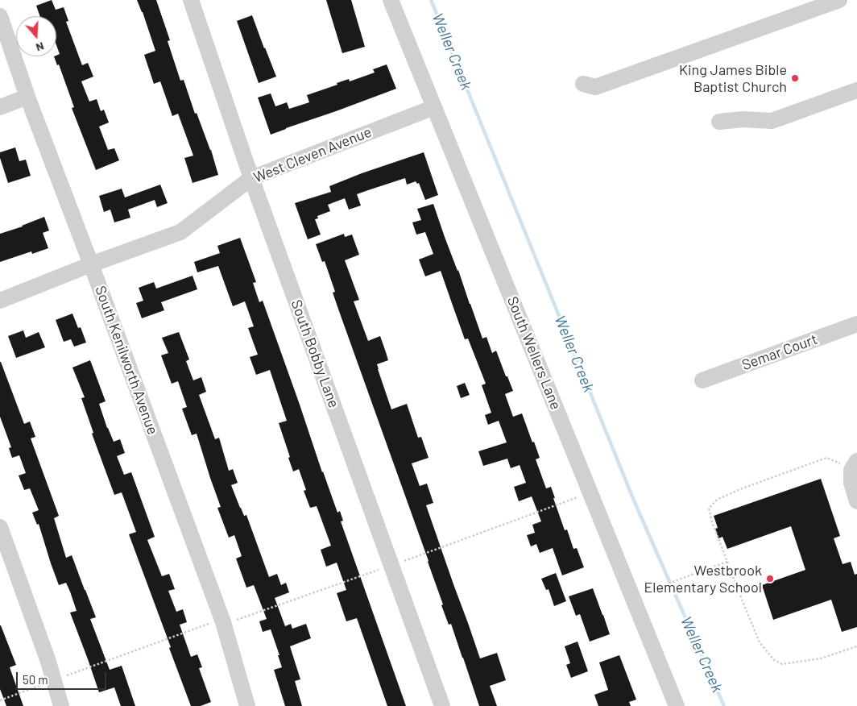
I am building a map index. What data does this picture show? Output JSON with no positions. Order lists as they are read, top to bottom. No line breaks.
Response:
{"streets":{"street":["West Cleven Avenue","Semar Court","South Wellers Lane","South Bobby Lane","South Kenilworth Avenue"]},"crossings":[["West Cleven Avenue","South Wellers Lane"],["West Cleven Avenue","South Bobby Lane"],["West Cleven Avenue","South Kenilworth Avenue"]],"water":["Weller Creek"],"places":["King James Bible Baptist Church","Westbrook Elementary School"],"scale_bar":"50 m","north":"bottom"}
